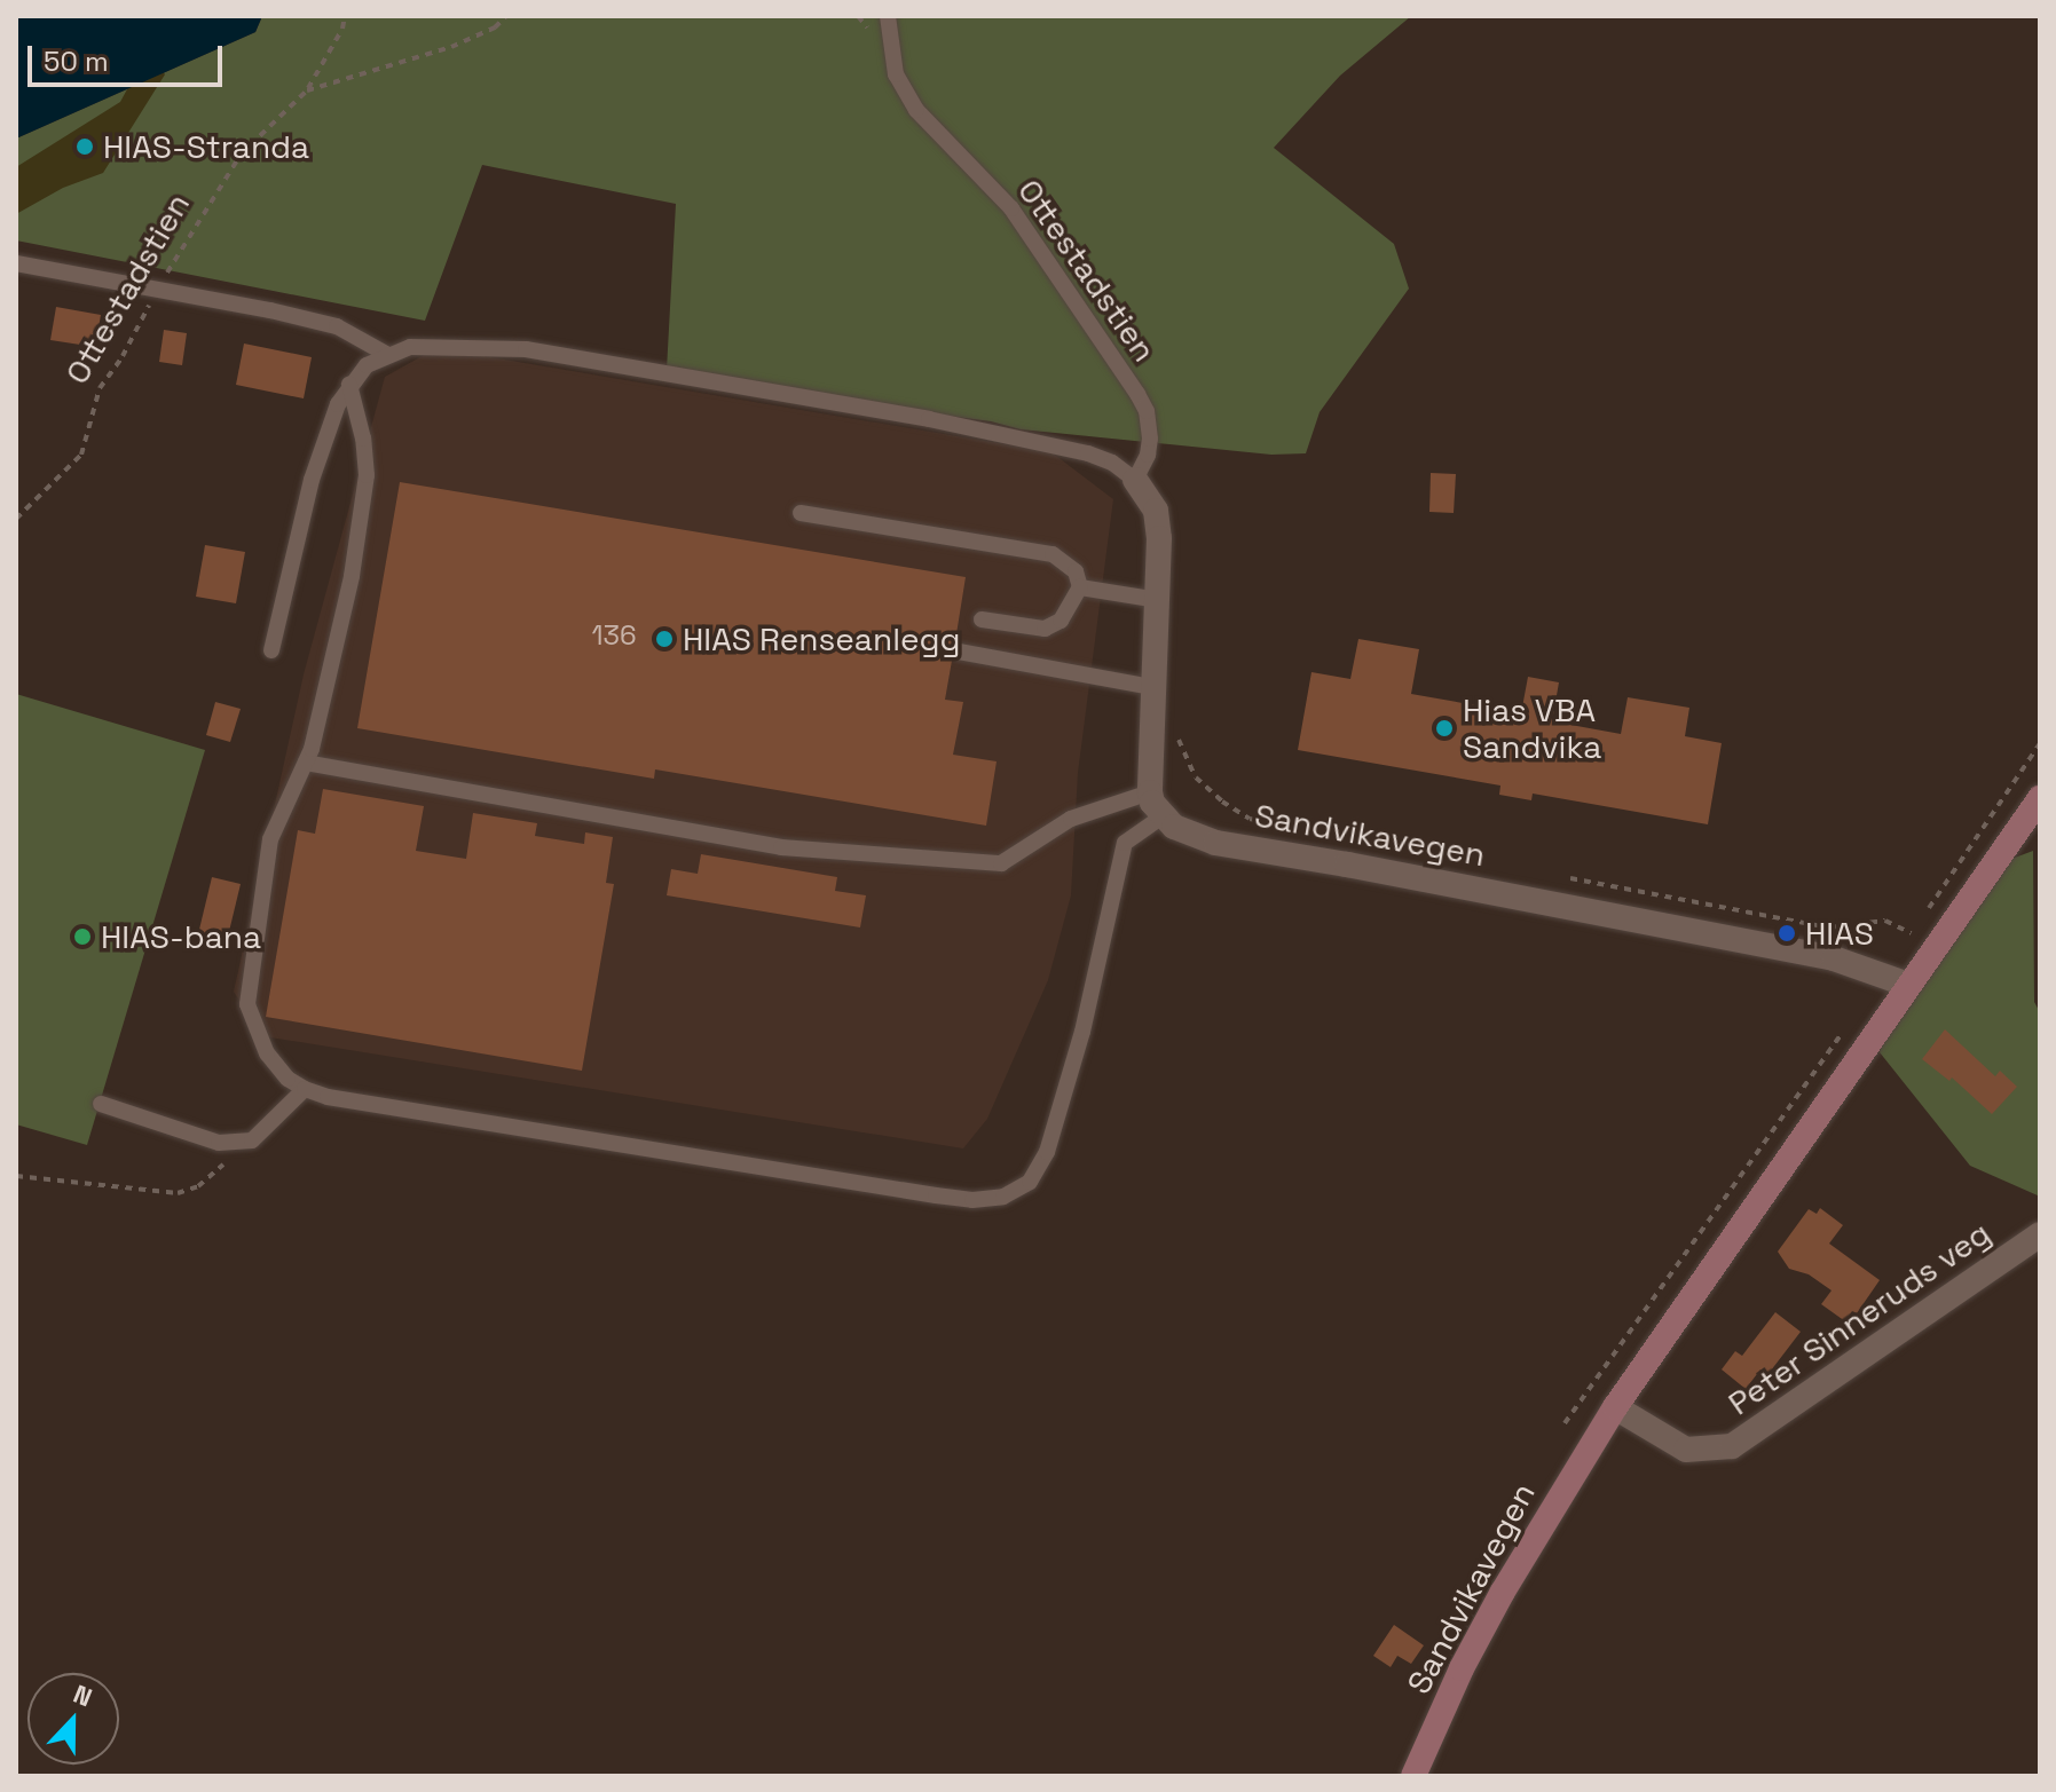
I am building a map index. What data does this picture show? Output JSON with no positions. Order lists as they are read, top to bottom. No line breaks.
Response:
{"streets":{"main road":["Sandvikavegen"],"street":["Peter Sinneruds veg"],"lane":["Ottestadstien"]},"crossings":[["Sandvikavegen","Peter Sinneruds veg"]],"places":["HIAS-Stranda","HIAS Renseanlegg","Hias VBA Sandvika","HIAS","HIAS-bana"],"house_numbers":["136"],"scale_bar":"50 m","north":"top"}
